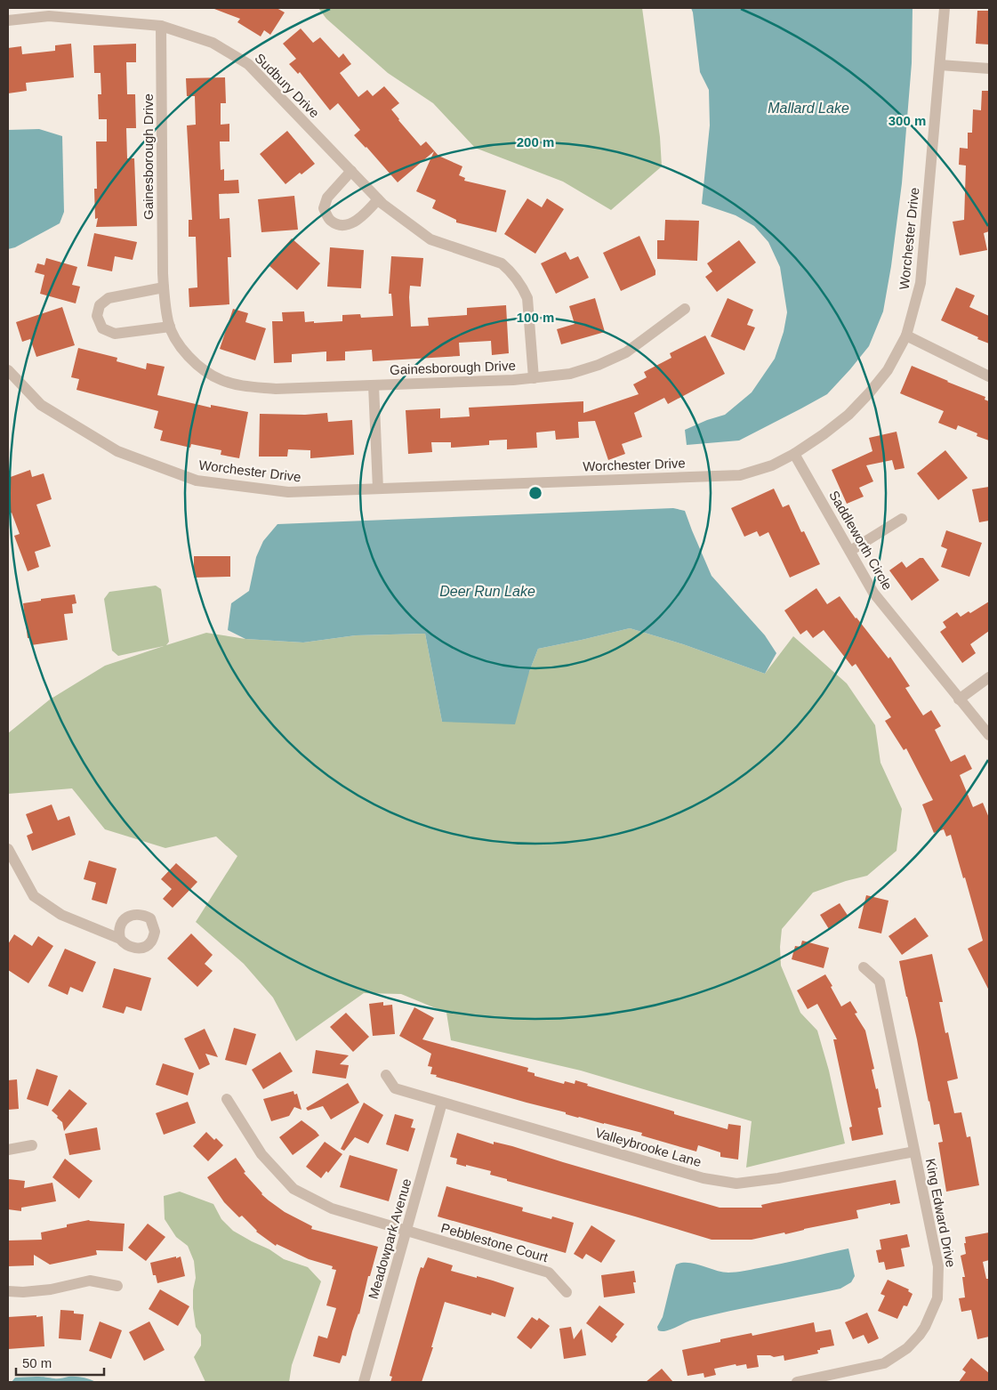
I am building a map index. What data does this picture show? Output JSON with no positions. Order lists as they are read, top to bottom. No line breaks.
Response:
{"streets":{"street":["Sudbury Drive","Gainesborough Drive","Worchester Drive","Saddleworth Circle","Valleybrooke Lane","King Edward Drive","Meadowpark Avenue","Pebblestone Court"]},"crossings":[["Sudbury Drive","Gainesborough Drive"],["Gainesborough Drive","Worchester Drive"],["Worchester Drive","Saddleworth Circle"],["Valleybrooke Lane","King Edward Drive"],["Valleybrooke Lane","Meadowpark Avenue"],["Meadowpark Avenue","Pebblestone Court"]],"water":["Mallard Lake","Deer Run Lake"],"scale_bar":"50 m","rings":["300 m","200 m","100 m"]}
